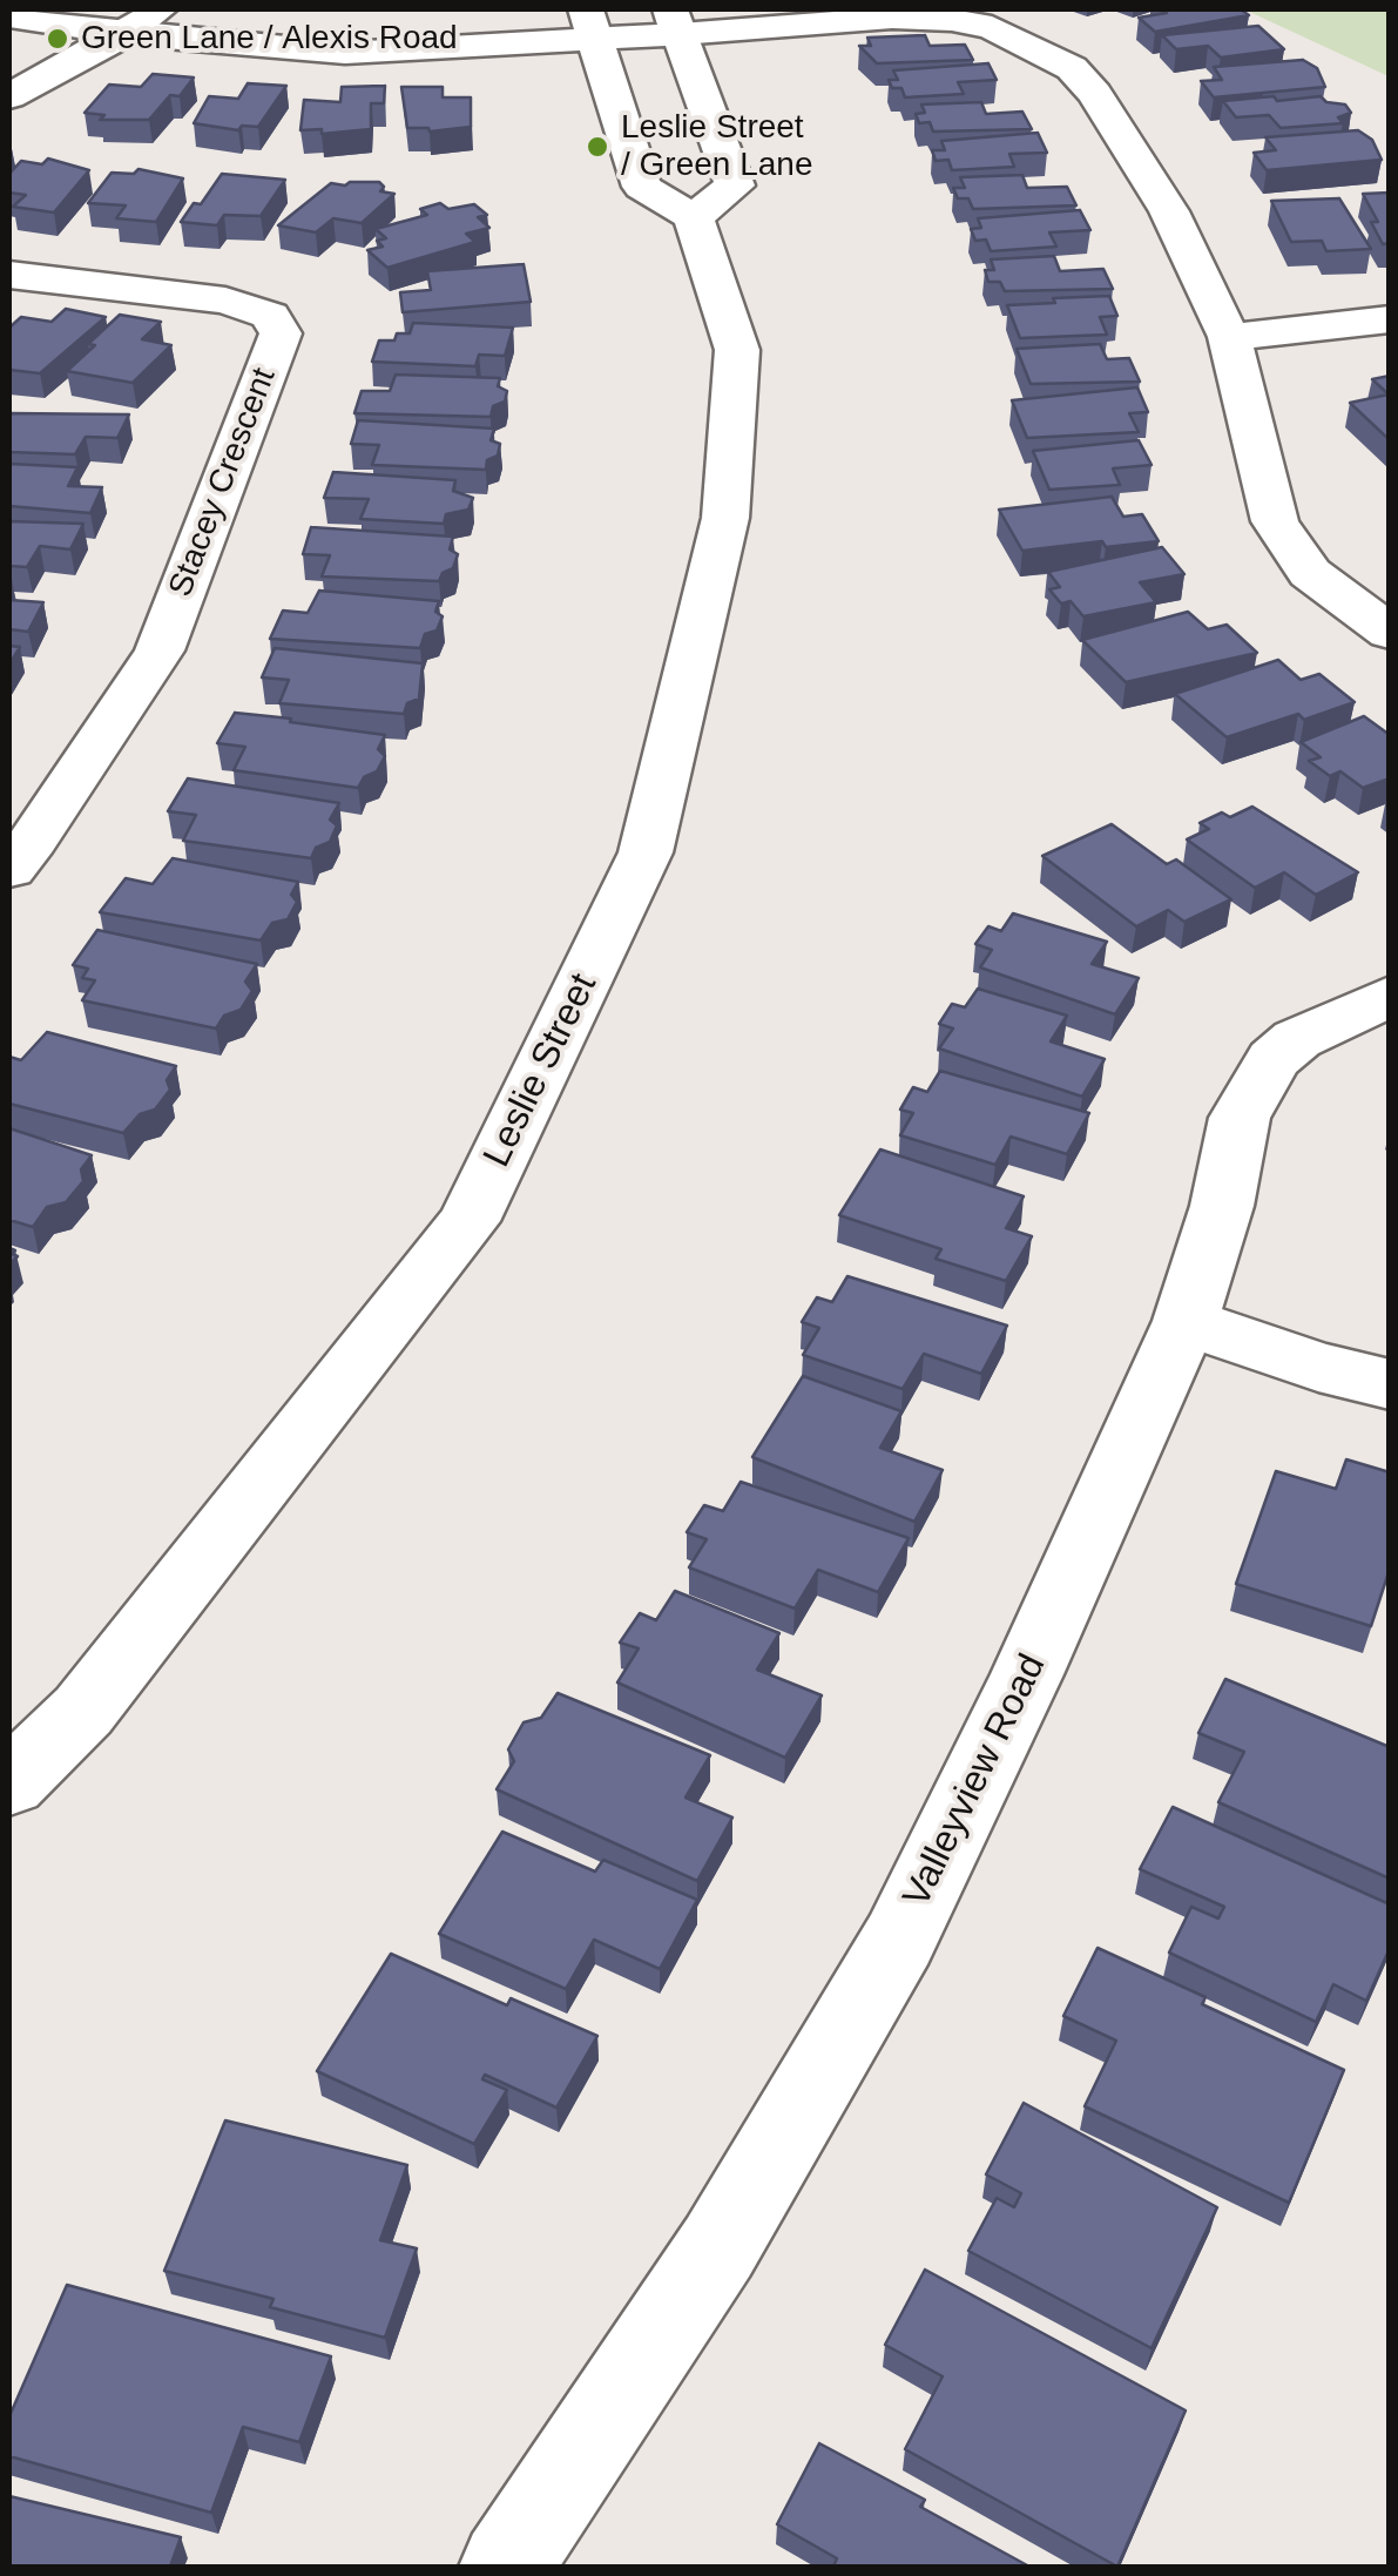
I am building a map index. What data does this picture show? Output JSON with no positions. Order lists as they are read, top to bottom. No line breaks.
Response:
{"streets":{"street":["Stacey Crescent","Leslie Street","Valleyview Road"]},"places":["Green Lane / Alexis Road","Leslie Street / Green Lane"]}
